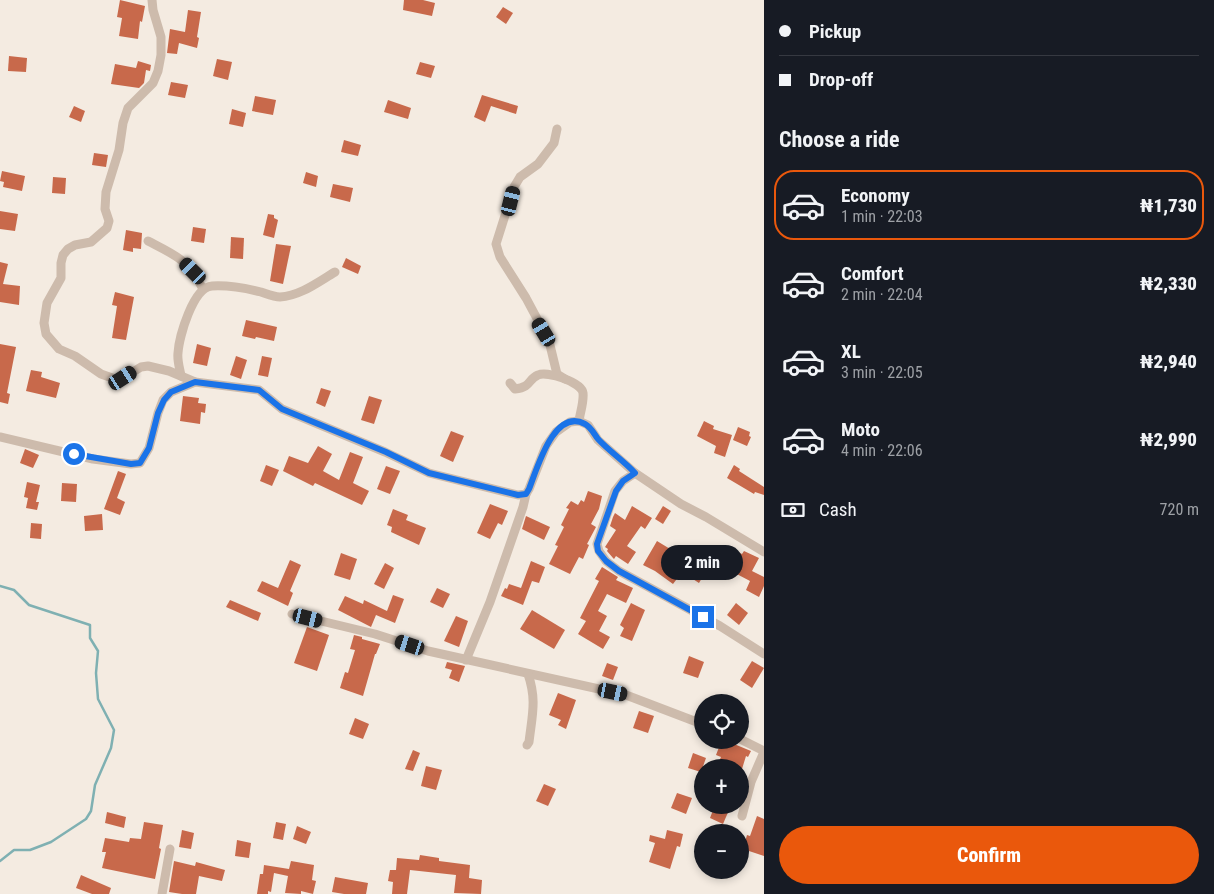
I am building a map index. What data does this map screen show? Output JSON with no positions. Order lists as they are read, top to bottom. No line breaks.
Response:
{"page":{"banner":["Pickup","Drop-off"],"heading":"Choose a ride","list":[{"name":"Economy","note":"1 min · 22:03","value":"₦1,730"},{"name":"Comfort","note":"2 min · 22:04","value":"₦2,330"},{"name":"XL","note":"3 min · 22:05","value":"₦2,940"},{"name":"Moto","note":"4 min · 22:06","value":"₦2,990"}],"pay":["Cash","720 m"],"bubble":"2 min","map_buttons":["+","−"],"buttons":"Confirm"}}
